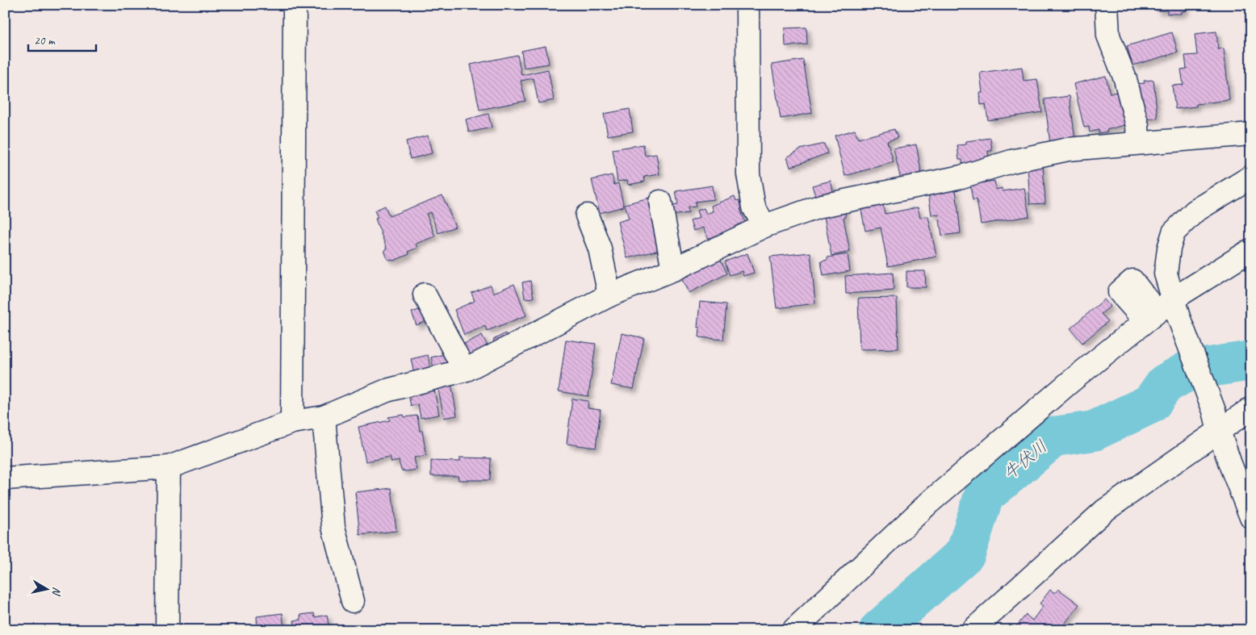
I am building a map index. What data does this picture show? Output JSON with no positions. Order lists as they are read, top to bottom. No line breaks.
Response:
{"water":["牛伏川"],"scale_bar":"20 m","north":"right"}
